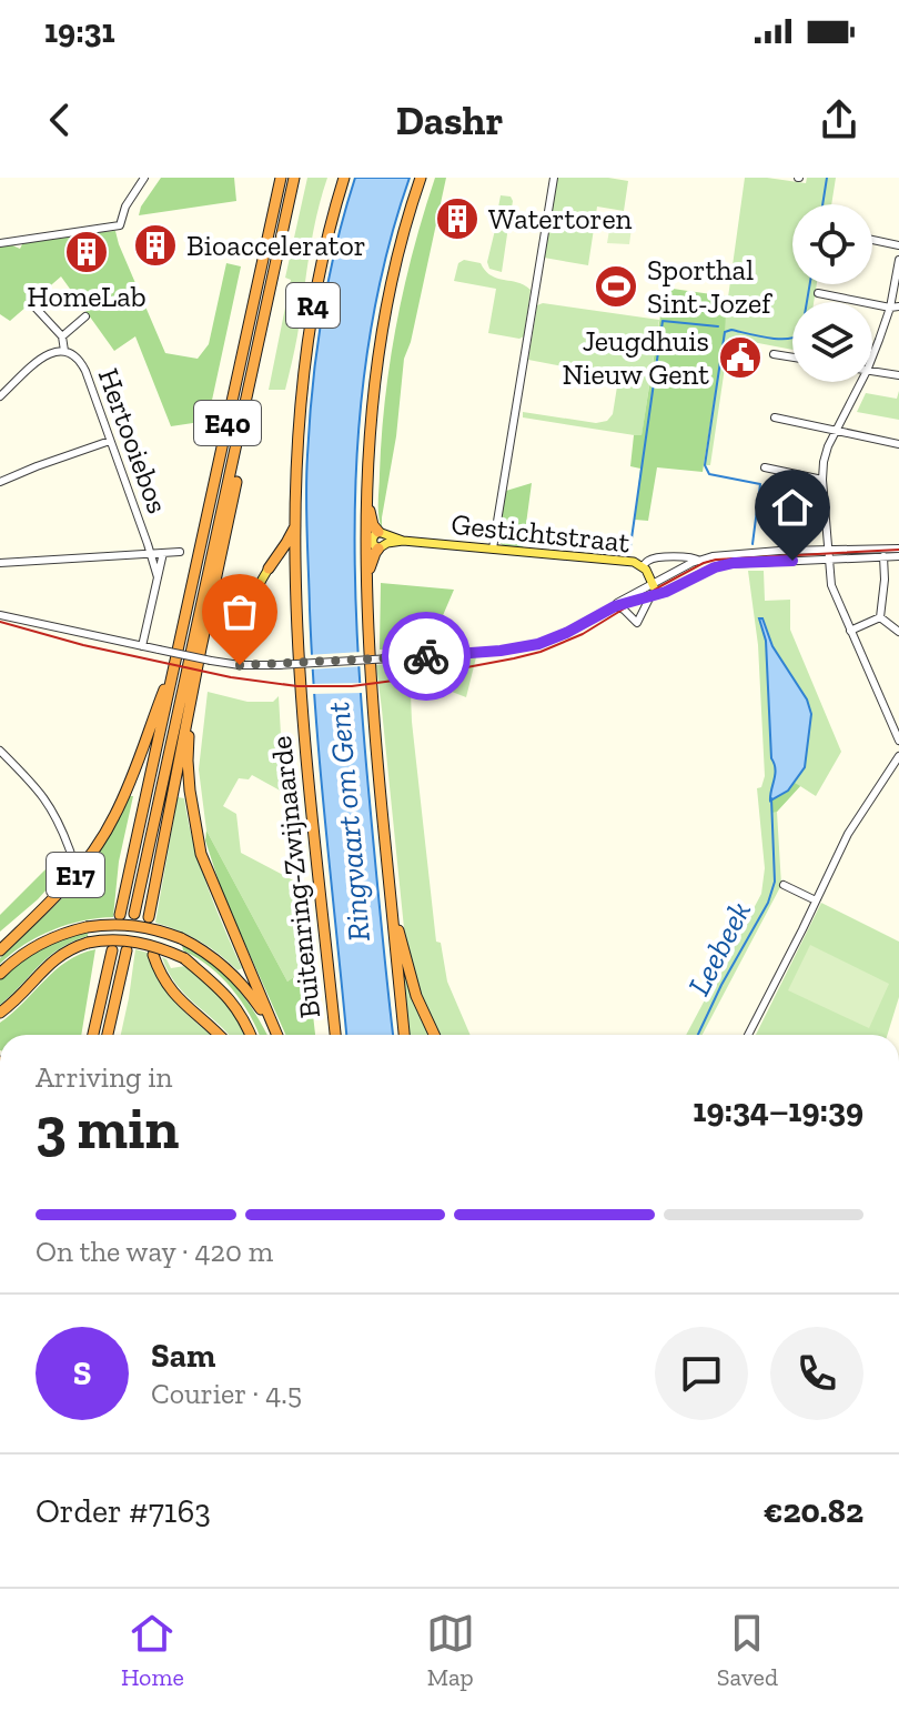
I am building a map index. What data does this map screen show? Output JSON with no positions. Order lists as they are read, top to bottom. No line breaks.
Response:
{"streets":{"highway":["R4","E40","E17","Buitenring-Zwijnaarde"],"main road":["Gestichtstraat"],"street":["Hertooiebos"]},"crossings":[["E40","E17"]],"water":["Ringvaart om Gent","Leebeek"],"places":{"building":["Watertoren","Bioaccelerator","HomeLab"],"sports":["Sporthal Sint-Jozef"],"public building":["Jeugdhuis Nieuw Gent"]},"page":{"status":"19:31","header":"Dashr","heading":["3 min","Arriving in","19:34–19:39"],"panel":["Sam","Courier · 4.5","Order #7163","€20.82"],"bar":"On the way · 420 m","round":"S","tabs":["Home","Map","Saved"]}}
